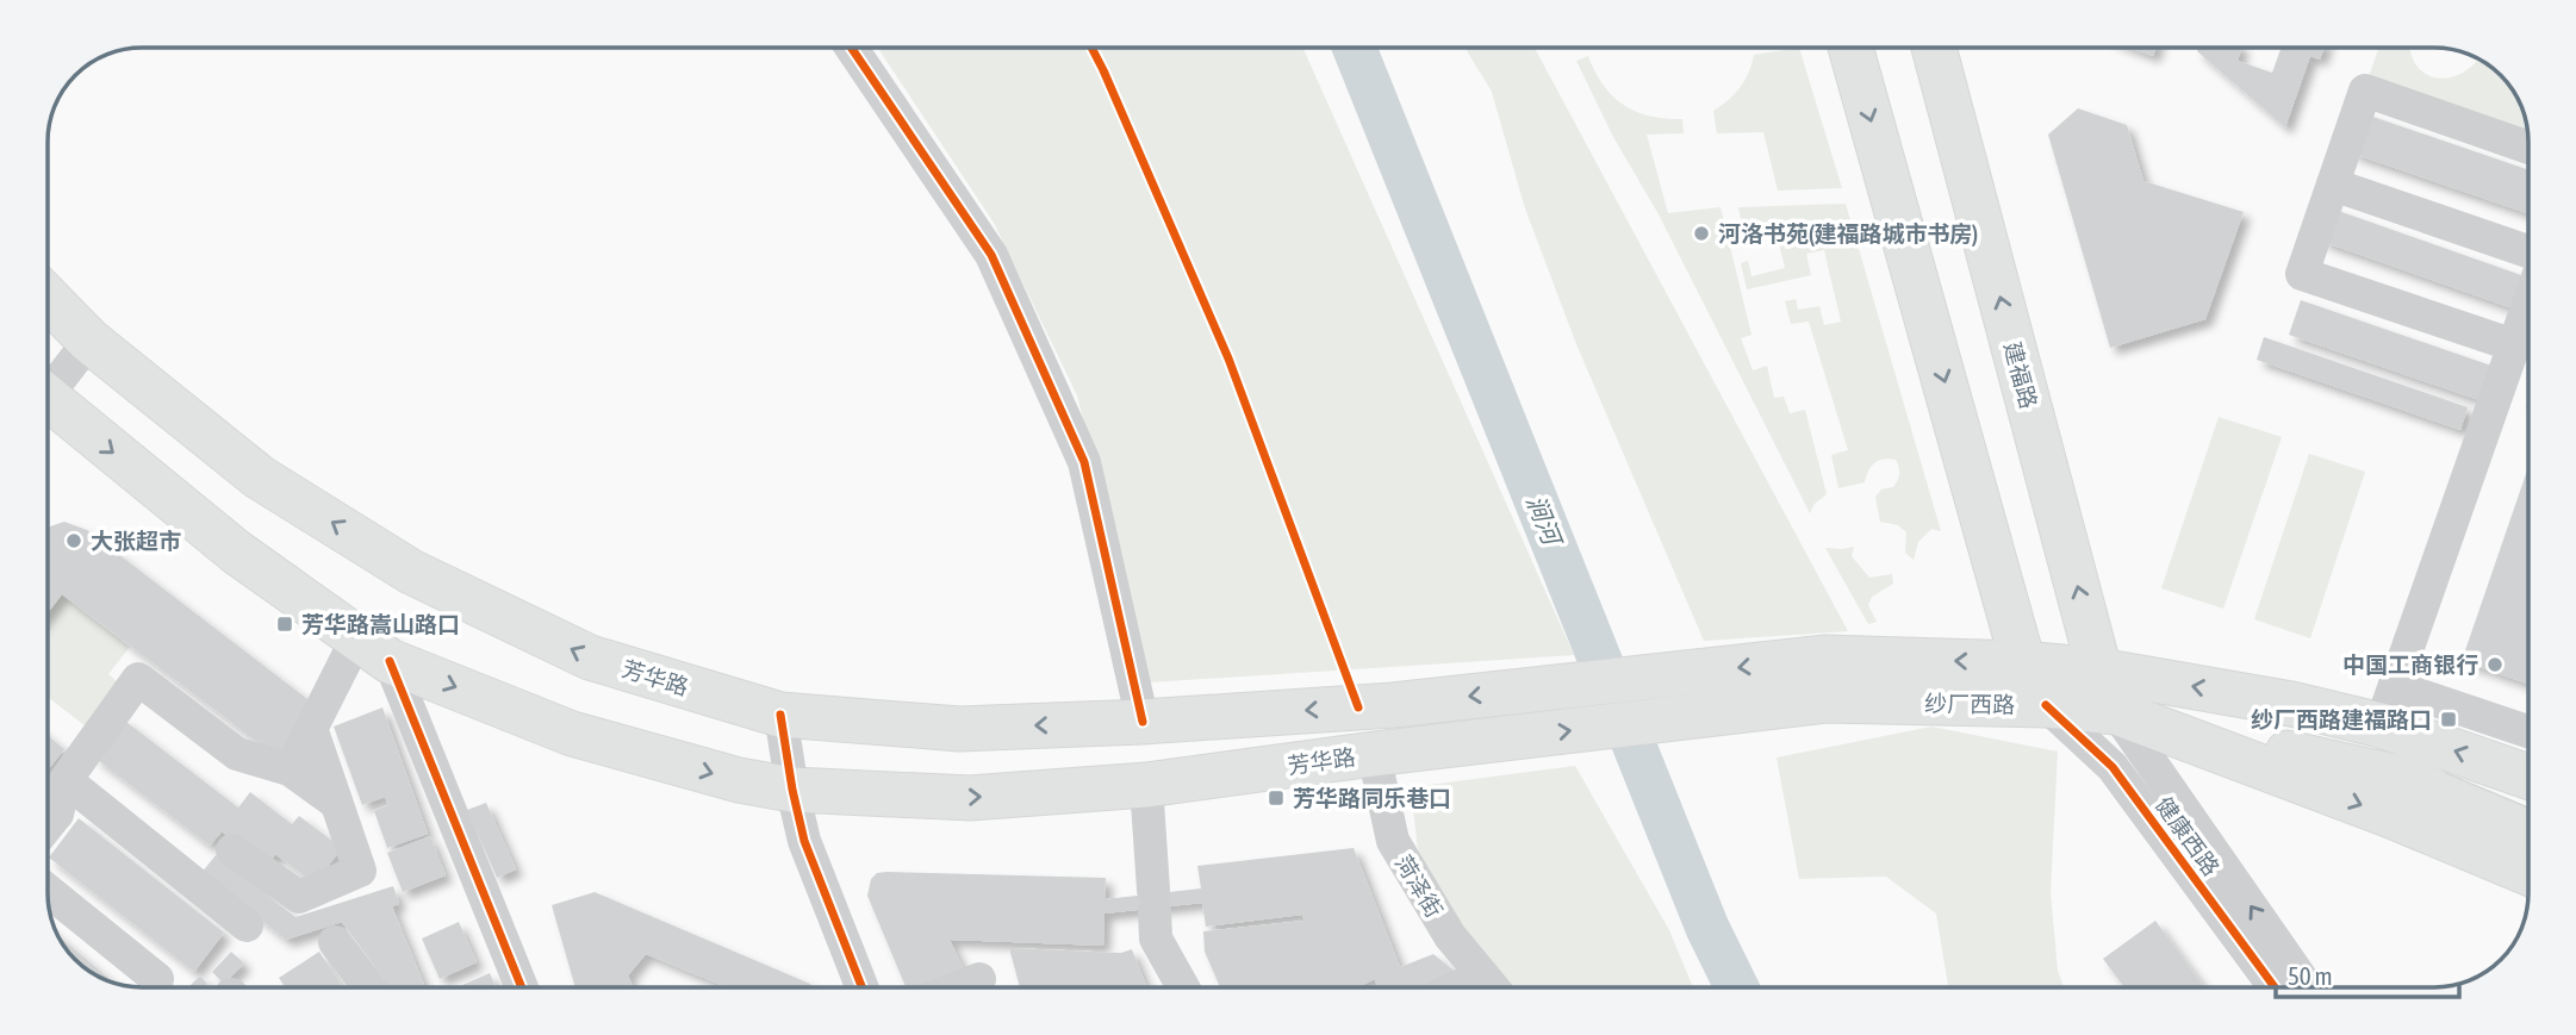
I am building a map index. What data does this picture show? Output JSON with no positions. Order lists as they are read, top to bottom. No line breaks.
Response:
{"streets":{"main road":["建福路","芳华路","纱厂西路"],"street":["健康西路","菏泽街"]},"crossings":[["建福路","纱厂西路"],["建福路","健康西路"],["芳华路","纱厂西路"],["芳华路","菏泽街"],["纱厂西路","健康西路"],["纱厂西路","菏泽街"]],"water":["涧河"],"places":{"other":["河洛书苑(建福路城市书房)","大张超市","中国工商银行"],"transit":["芳华路嵩山路口","纱厂西路建福路口","芳华路同乐巷口"]},"scale_bar":"50 m"}
